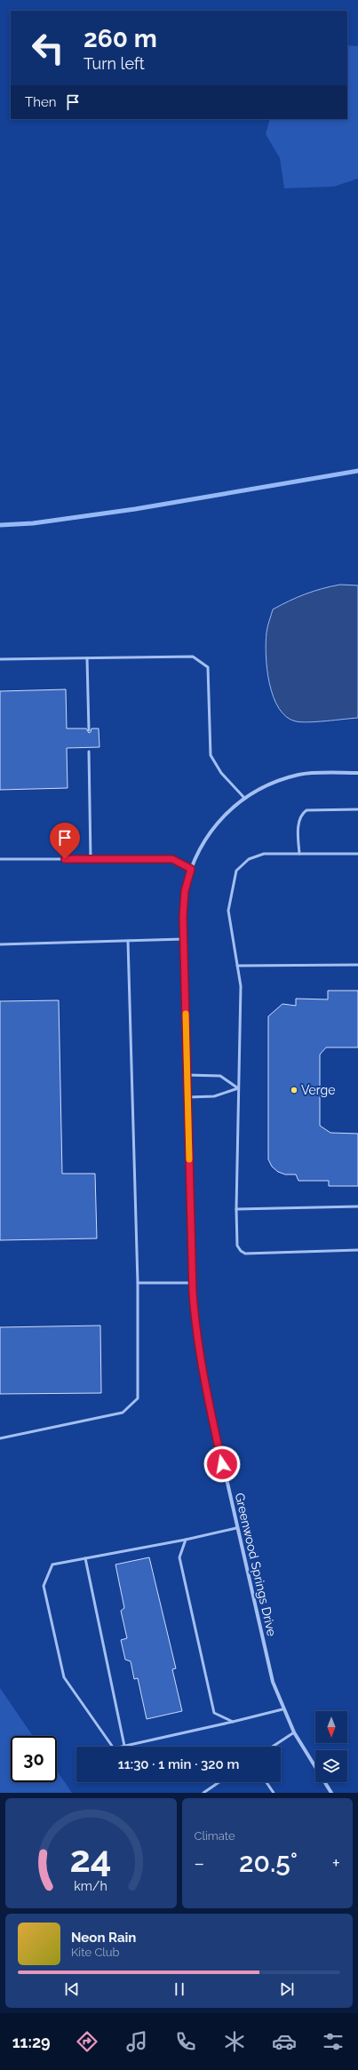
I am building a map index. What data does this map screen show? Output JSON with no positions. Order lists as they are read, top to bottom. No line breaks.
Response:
{"streets":{"street":["Greenwood Springs Drive"]},"places":["Verge"],"north":"bottom","page":{"turn":["260 m","Turn left"],"then":"Then","limit":"30","trip":"11:30 · 1 min · 320 m","tile":"Climate","heat":["−","20.5°","+"],"song":["Neon Rain","Kite Club"],"tabs":"11:29","gauge":["24","km/h"]}}
